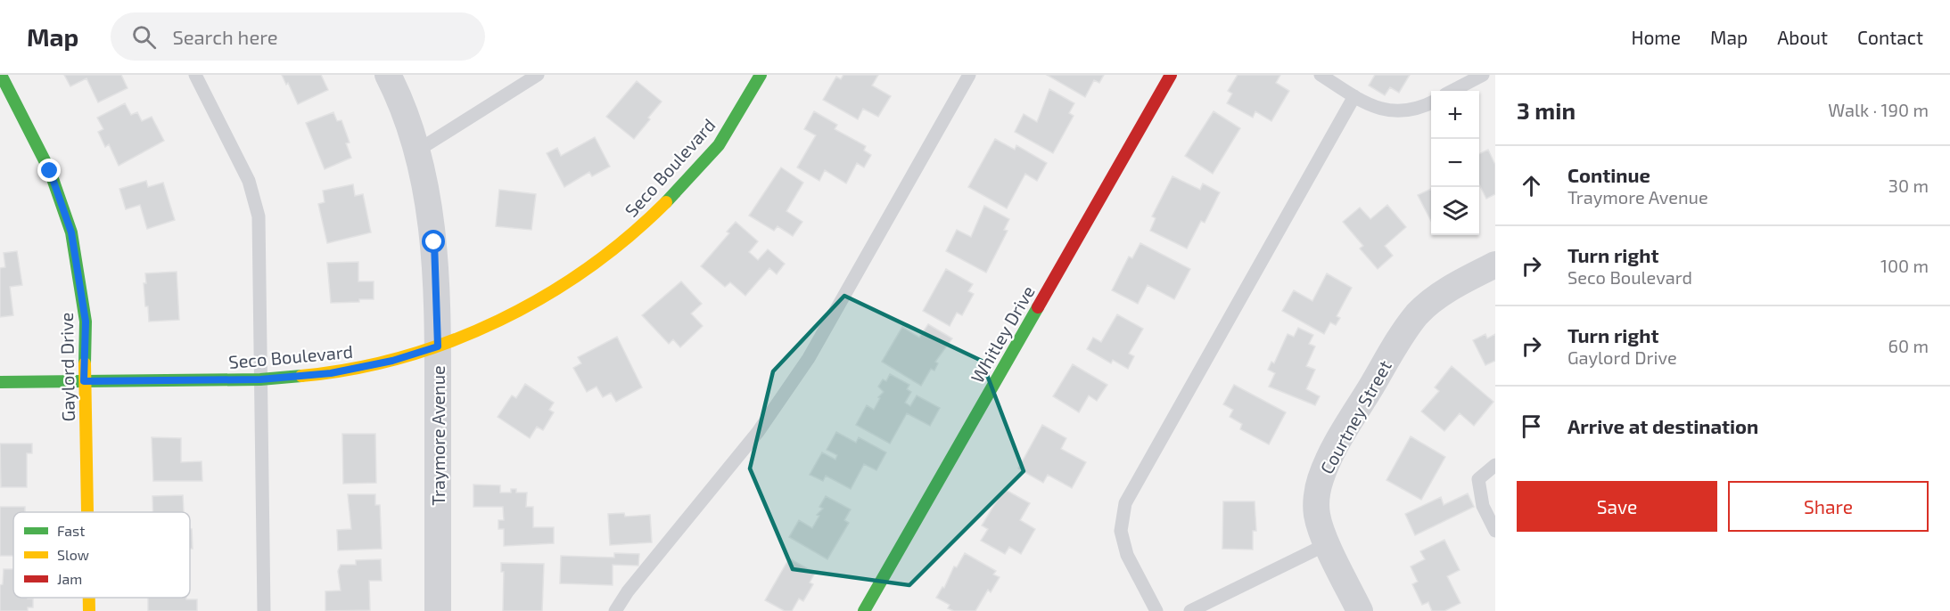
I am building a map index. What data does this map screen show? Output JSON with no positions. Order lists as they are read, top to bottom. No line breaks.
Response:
{"streets":{"street":["Seco Boulevard","Whitley Drive","Gaylord Drive","Courtney Street","Traymore Avenue"]},"crossings":[["Seco Boulevard","Gaylord Drive"],["Seco Boulevard","Traymore Avenue"]],"legend":["Fast","Slow","Jam"],"page":{"header":"Map","search":"Search here","nav":["Home","Map","About","Contact"],"heading":["3 min","Walk · 190 m"],"map_buttons":["+","−"],"list":[["Continue","Traymore Avenue","30 m"],["Turn right","Seco Boulevard","100 m"],["Turn right","Gaylord Drive","60 m"],"Arrive at destination"],"buttons":["Save","Share"]}}
